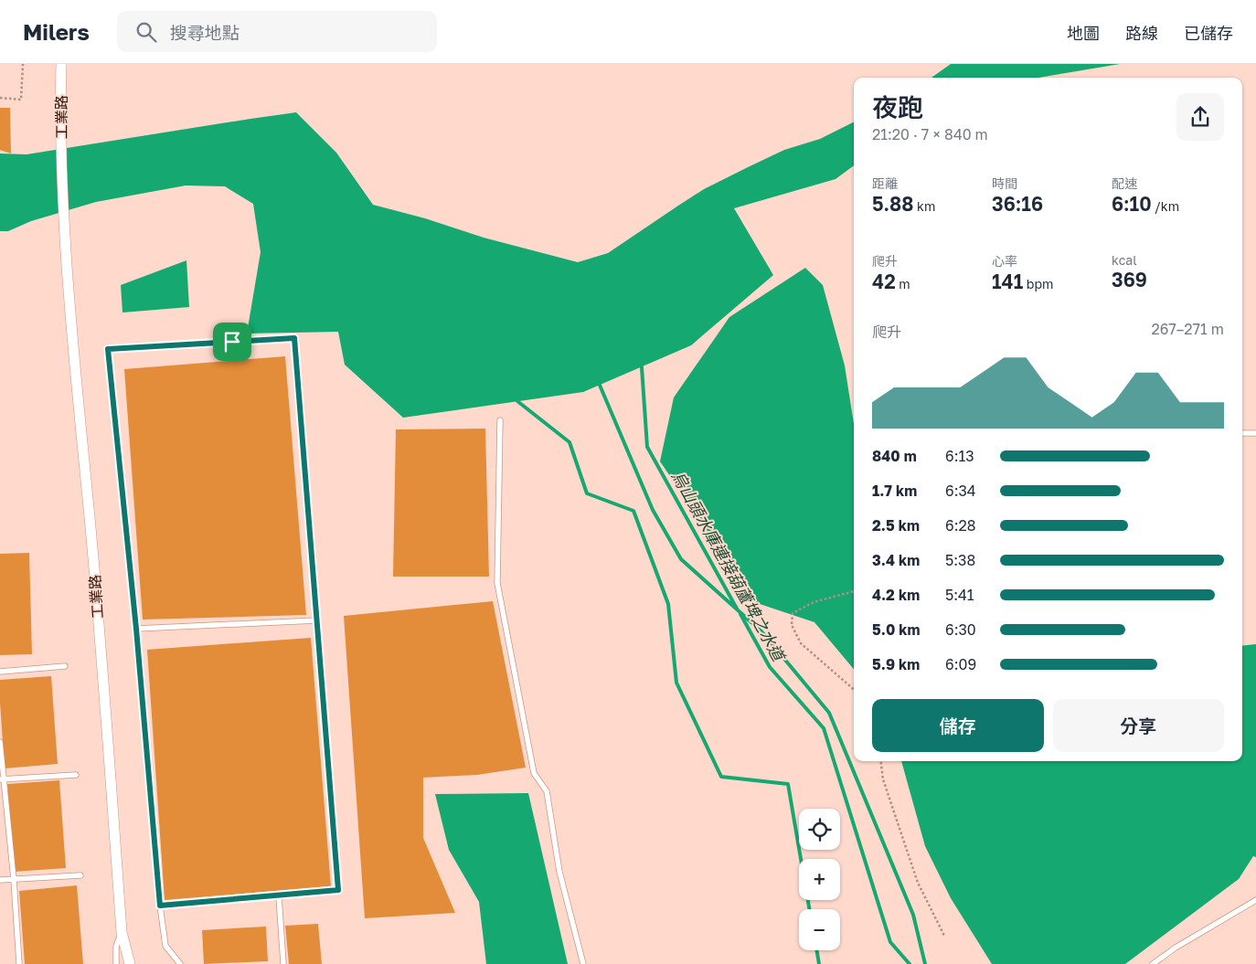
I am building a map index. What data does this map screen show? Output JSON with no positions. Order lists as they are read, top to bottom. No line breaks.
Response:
{"streets":{"street":["工業路"]},"water":["烏山頭水庫連接葫蘆埤之水道"],"page":{"header":"Milers","search":"搜尋地點","nav":["地圖","路線","已儲存"],"heading":["夜跑","21:20 · 7 × 840 m"],"stats":[["距離","5.88 km"],["時間","36:16"],["配速","6:10 /km"],["爬升","42 m"],["心率","141 bpm"],["kcal","369"]],"chart":["爬升","267–271 m"],"list":[{"name":"840 m","note":"6:13"},{"name":"1.7 km","note":"6:34"},{"name":"2.5 km","note":"6:28"},{"name":"3.4 km","note":"5:38"},{"name":"4.2 km","note":"5:41"},{"name":"5.0 km","note":"6:30"},{"name":"5.9 km","note":"6:09"}],"buttons":["儲存","分享"],"map_buttons":["+","−"]}}
